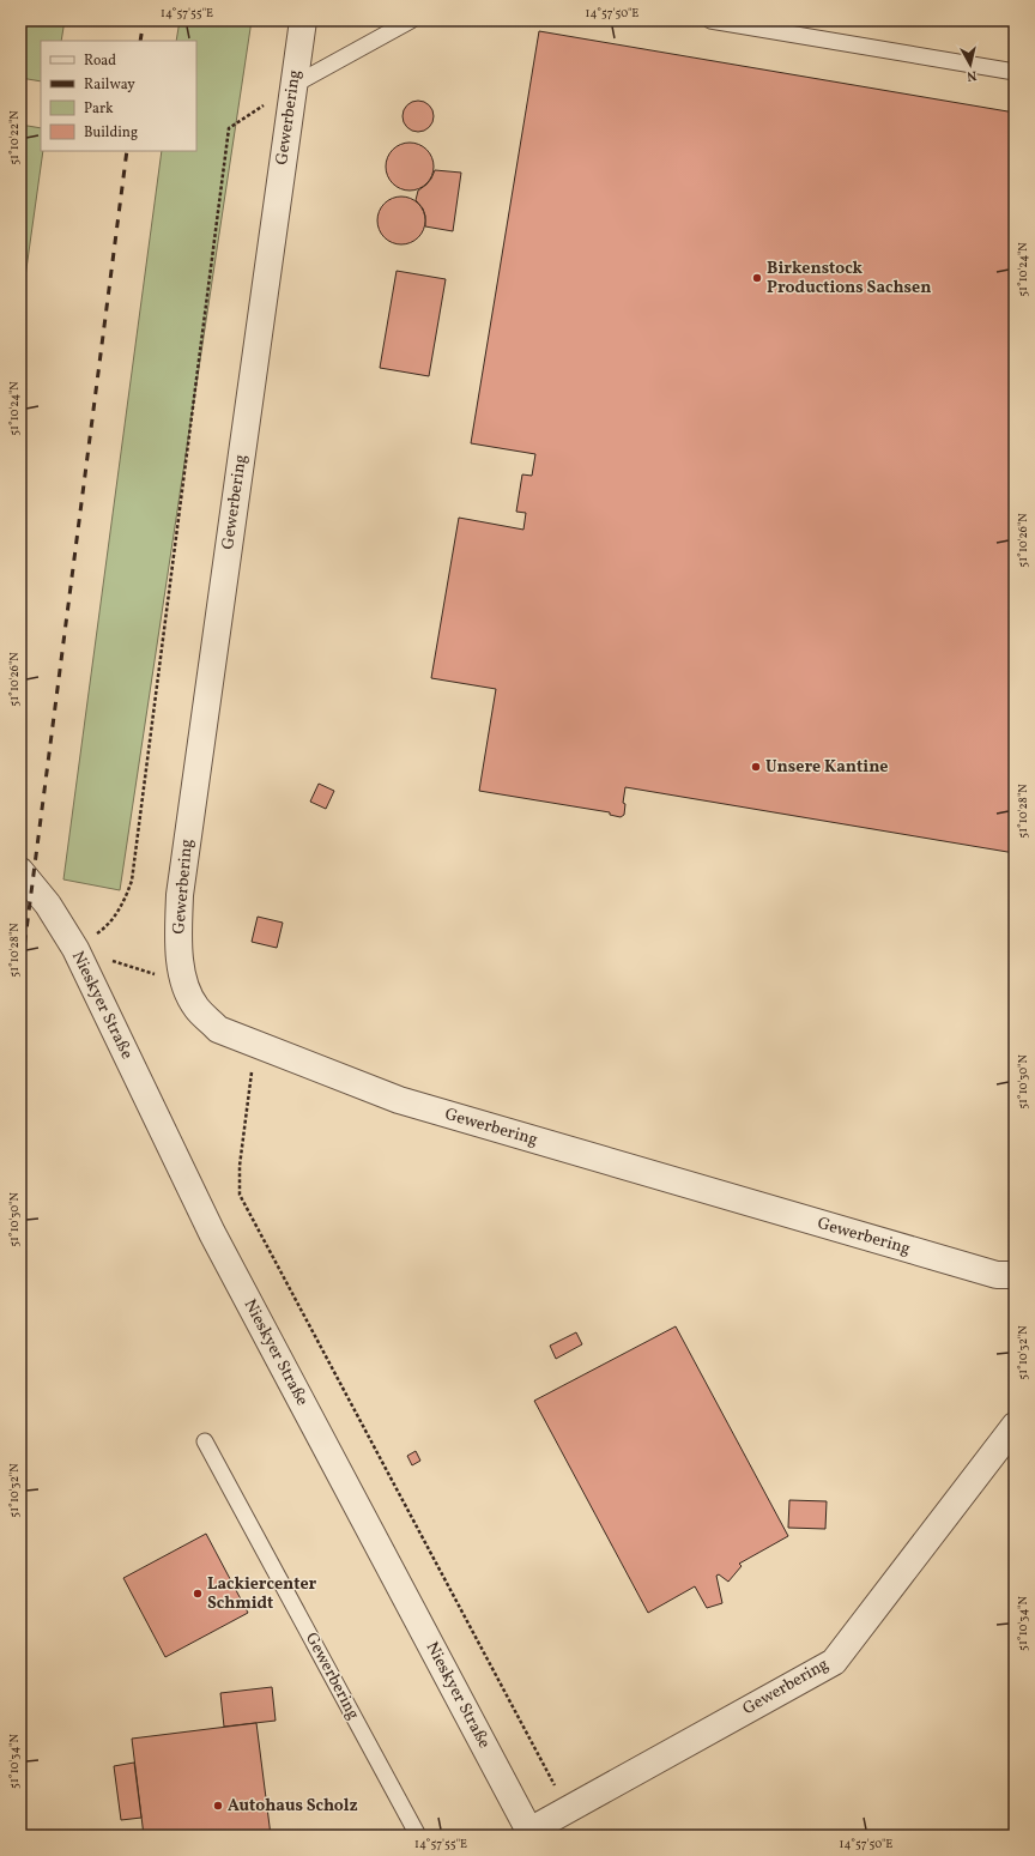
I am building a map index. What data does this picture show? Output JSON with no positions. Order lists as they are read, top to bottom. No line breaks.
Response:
{"streets":{"street":["Gewerbering","Nieskyer Straße"]},"crossings":[["Gewerbering","Nieskyer Straße"]],"places":["Birkenstock Productions Sachsen","Unsere Kantine","Lackiercenter Schmidt","Autohaus Scholz"],"legend":["Road","Railway","Park","Building"],"north":"bottom","coordinates":["14°57'55\"E","14°57'50\"E","51°10'22\"N","51°10'24\"N","51°10'26\"N","51°10'28\"N","51°10'30\"N","51°10'32\"N","51°10'34\"N"]}
